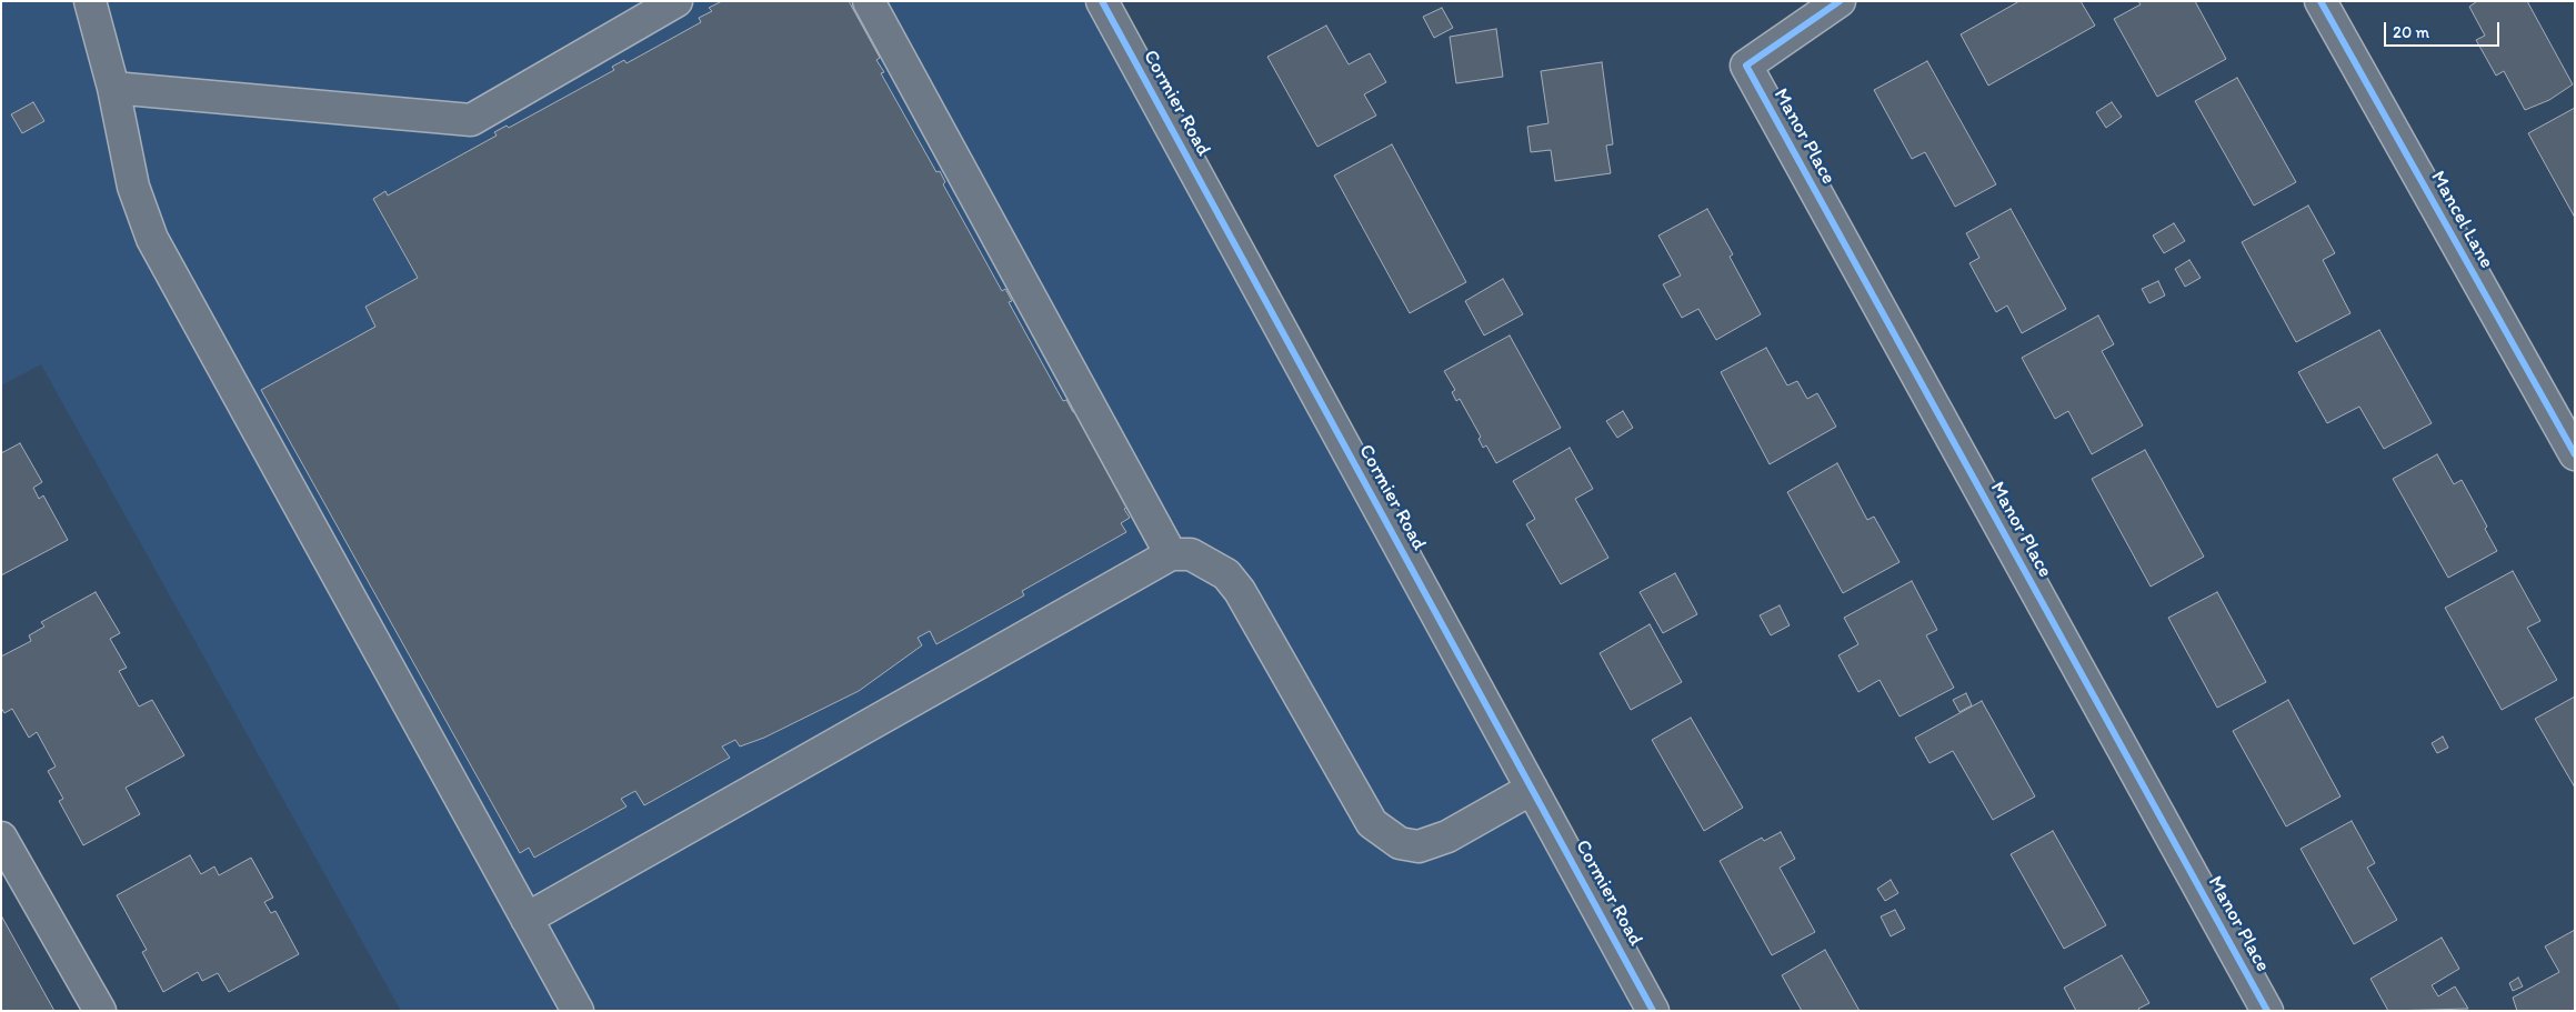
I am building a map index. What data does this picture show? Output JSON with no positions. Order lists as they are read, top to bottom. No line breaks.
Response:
{"streets":{"street":["Cormier Road","Manor Place","Mancel Lane"]},"scale_bar":"20 m"}
